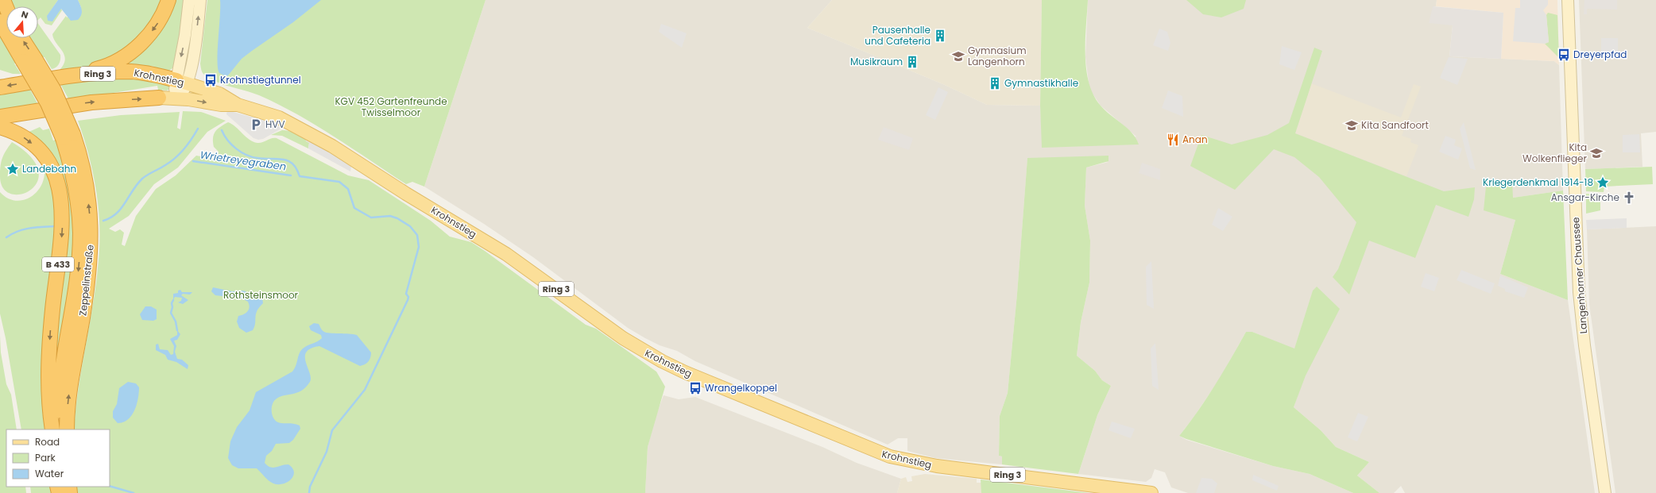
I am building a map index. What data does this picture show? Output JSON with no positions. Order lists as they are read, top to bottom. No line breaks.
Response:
{"streets":{"highway":["Ring 3","Krohnstieg","B 433","Zeppelinstraße"],"main road":["Langenhorner Chaussee"]},"crossings":[["B 433","Zeppelinstraße"]],"water":["Wrietreyegraben"],"parks":["KGV 452 Gartenfreunde Twisselmoor","Rothsteinsmoor"],"places":{"building":["Pausenhalle und Cafeteria","Musikraum","Gymnastikhalle"],"bus stop":["Dreyerpfad","Krohnstiegtunnel","Wrangelkoppel"],"school or university":["Gymnasium Langenhorn","Kita Sandfoort","Kita Wolkenflieger"],"parking":["HVV"],"restaurant":["Anan"],"place":["Landebahn","Kriegerdenkmal 1914-18"],"church":["Ansgar-Kirche"]},"legend":["Road","Park","Water"],"north":"top"}
